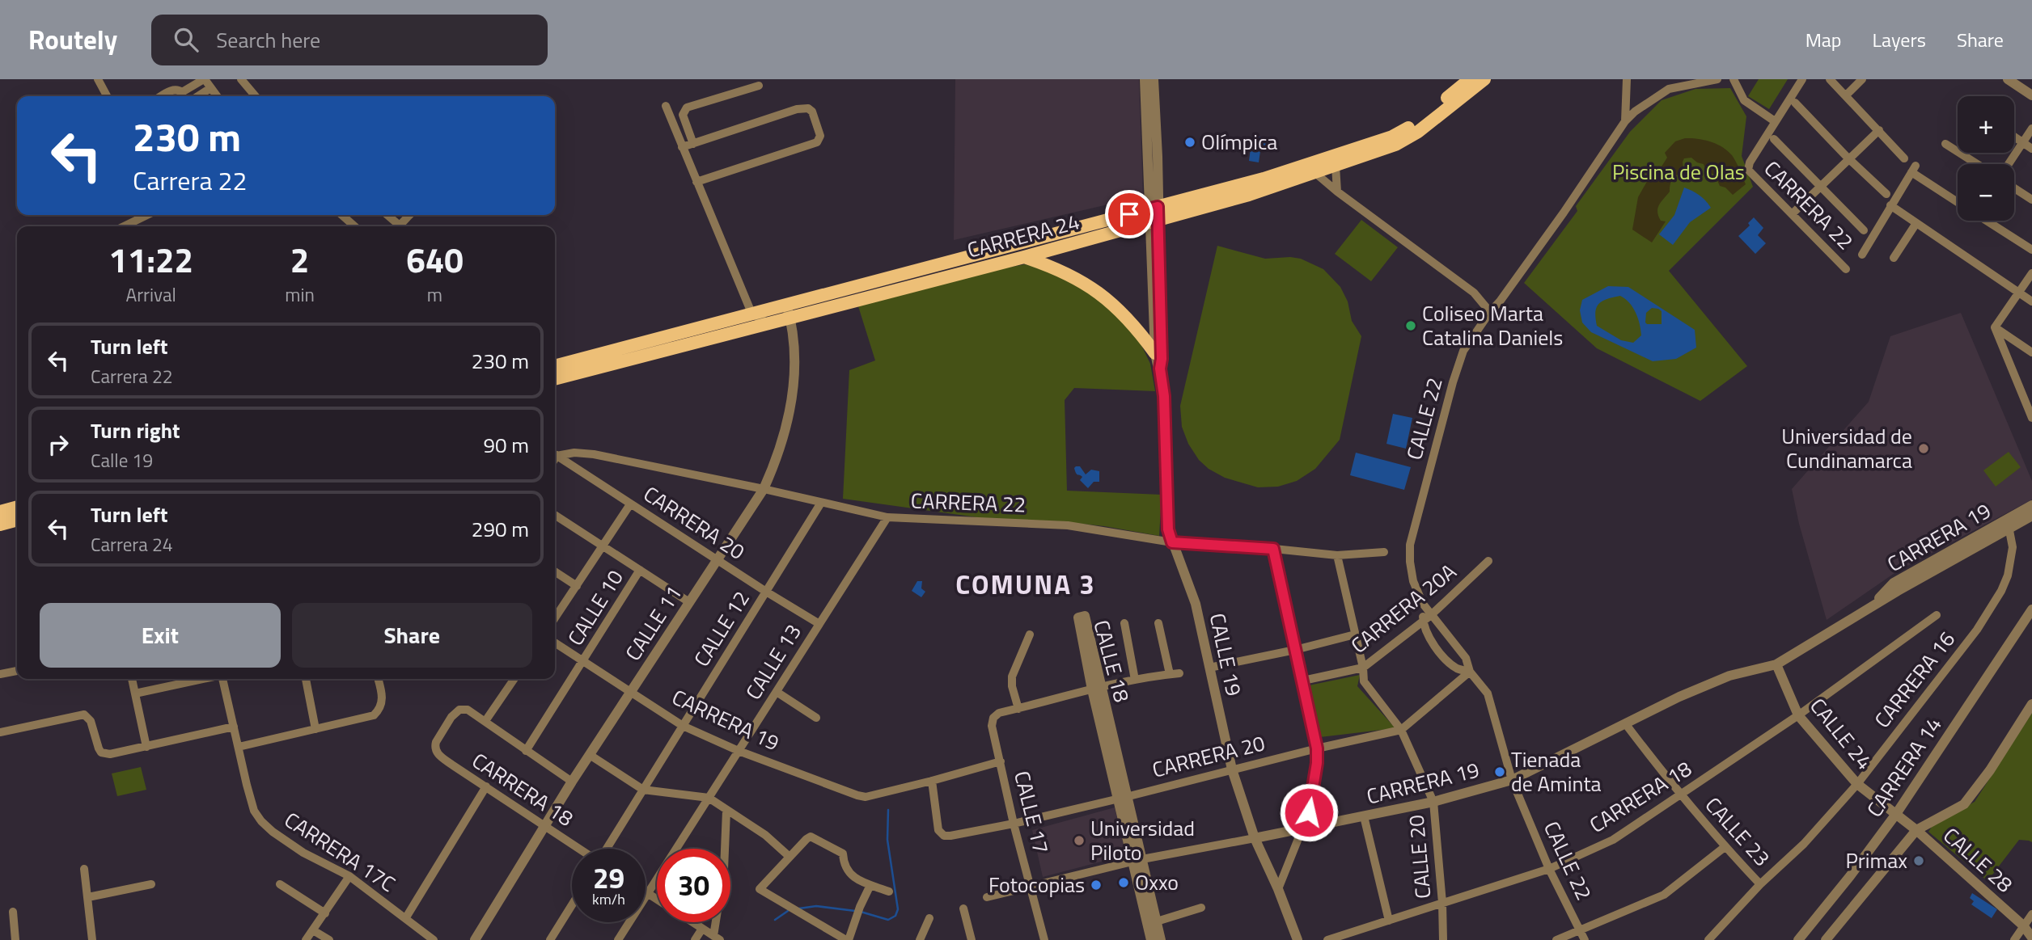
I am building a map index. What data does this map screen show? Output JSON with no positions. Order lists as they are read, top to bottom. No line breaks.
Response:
{"streets":{"main road":["CARRERA 24"],"street":["CARRERA 22","CALLE 22","CARRERA 20","CARRERA 19","CALLE 10","CARRERA 20A","CALLE 11","CALLE 12","CALLE 19","CALLE 18","CALLE 13","CARRERA 16","CALLE 24","CARRERA 14","CARRERA 18","CALLE 17","CALLE 23","CARRERA 17C","CALLE 20","CALLE 28"]},"crossings":[["CARRERA 22","CALLE 11"],["CARRERA 22","CALLE 12"],["CARRERA 22","CALLE 19"],["CARRERA 22","CALLE 13"],["CARRERA 22","CALLE 20"],["CARRERA 24","CALLE 11"],["CARRERA 24","CALLE 19"],["CALLE 22","CARRERA 20"],["CALLE 22","CARRERA 19"],["CALLE 22","CARRERA 20A"],["CALLE 22","CARRERA 18"],["CARRERA 20","CARRERA 19"],["CARRERA 20","CALLE 11"],["CARRERA 20","CALLE 12"],["CARRERA 20","CALLE 19"],["CARRERA 20","CALLE 18"],["CARRERA 20","CALLE 13"],["CARRERA 20","CALLE 17"],["CARRERA 20","CALLE 20"],["CARRERA 19","CALLE 10"],["CARRERA 19","CALLE 11"],["CARRERA 19","CALLE 12"],["CARRERA 19","CALLE 19"],["CARRERA 19","CALLE 18"],["CARRERA 19","CALLE 13"],["CARRERA 19","CARRERA 16"],["CARRERA 19","CALLE 24"],["CARRERA 19","CALLE 17"],["CARRERA 19","CALLE 23"],["CARRERA 19","CALLE 20"],["CARRERA 20A","CALLE 20"],["CALLE 11","CARRERA 18"],["CARRERA 16","CALLE 24"],["CARRERA 16","CALLE 23"],["CALLE 24","CARRERA 14"],["CALLE 24","CARRERA 18"],["CALLE 24","CALLE 28"],["CARRERA 14","CALLE 28"],["CARRERA 18","CALLE 23"],["CARRERA 18","CALLE 20"]],"districts":["COMUNA 3"],"parks":["Piscina de Olas"],"places":["Olímpica","Coliseo Marta Catalina Daniels","Universidad de Cundinamarca","Tienada de Aminta","Universidad Piloto","Primax","Oxxo","Fotocopias"],"page":{"header":"Routely","search":"Search here","nav":["Map","Layers","Share"],"map_buttons":["+","−"],"turn":["230 m","Carrera 22"],"eta":["11:22","Arrival","2","min","640","m"],"list":[{"name":"Turn left","note":"Carrera 22","value":"230 m"},{"name":"Turn right","note":"Calle 19","value":"90 m"},{"name":"Turn left","note":"Carrera 24","value":"290 m"}],"buttons":["Exit","Share"],"speed":"29 km/h","limit":"30"}}
